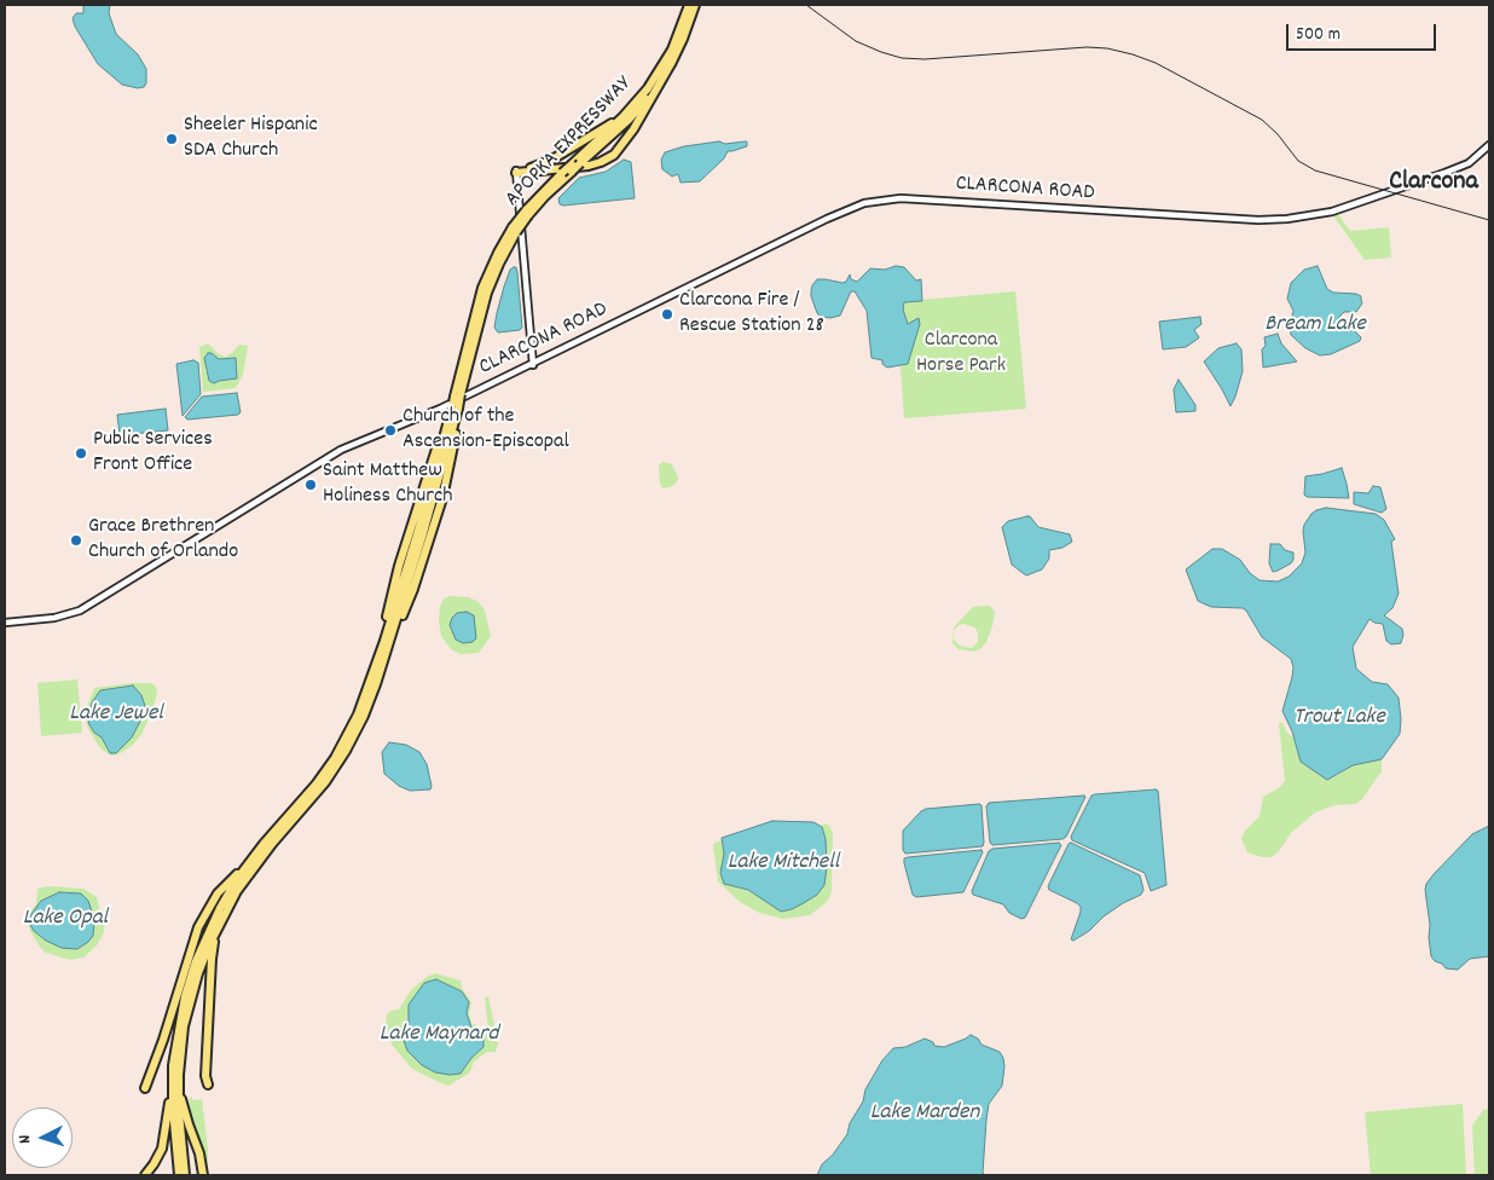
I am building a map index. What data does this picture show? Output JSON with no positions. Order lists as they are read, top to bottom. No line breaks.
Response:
{"streets":{"highway":["APOPKA EXPRESSWAY"],"main road":["CLARCONA ROAD"]},"districts":["Clarcona"],"water":["Bream Lake","Lake Jewel","Trout Lake","Lake Mitchell","Lake Opal","Lake Maynard","Lake Marden"],"parks":["Clarcona Horse Park"],"places":["Sheeler Hispanic SDA Church","Clarcona Fire / Rescue Station 28","Church of the Ascension-Episcopal","Public Services Front Office","Saint Matthew Holiness Church","Grace Brethren Church of Orlando"],"scale_bar":"500 m","north":"left"}
